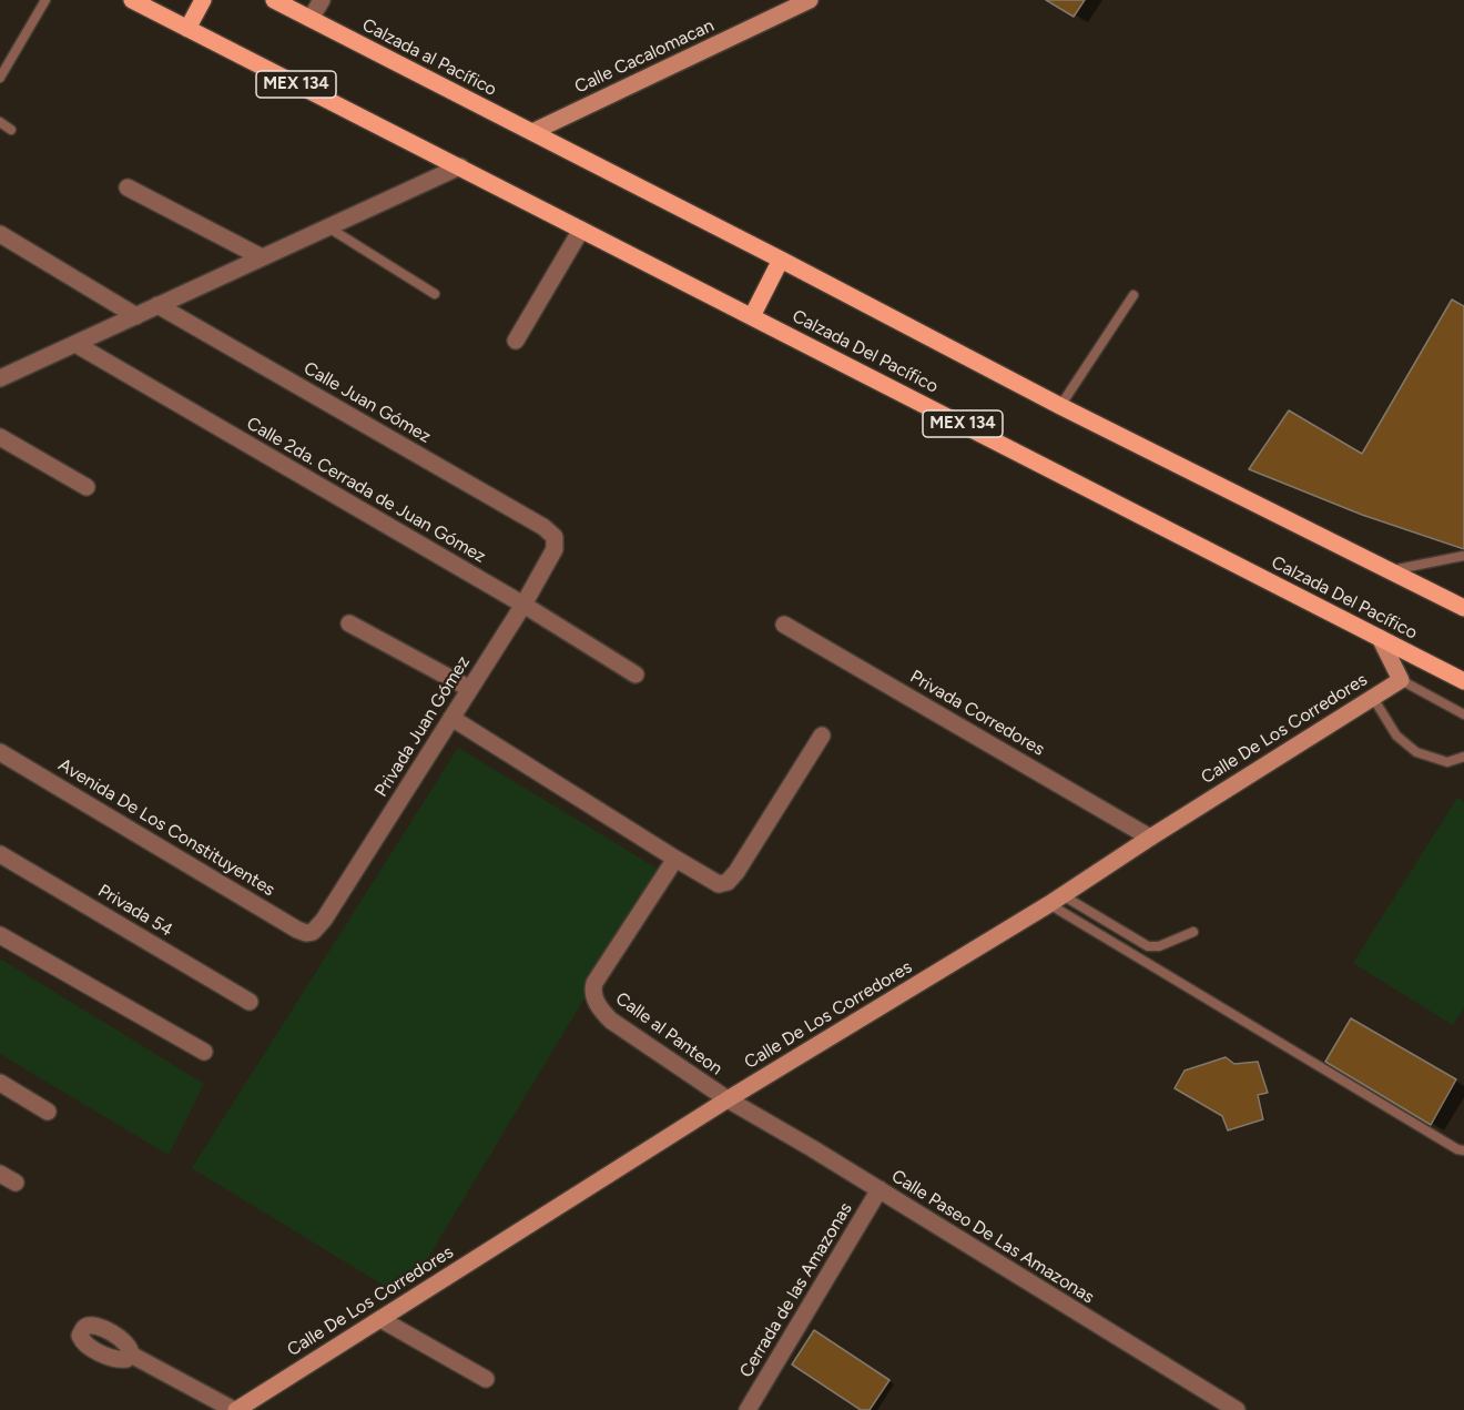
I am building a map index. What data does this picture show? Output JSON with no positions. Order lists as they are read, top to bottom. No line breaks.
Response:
{"streets":{"main road":["Calle Cacalomacan","Calzada al Pacífico","MEX 134","Calzada Del Pacífico","Calle De Los Corredores"],"street":["Calle Juan Gómez","Calle 2da. Cerrada de Juan Gómez","Privada Corredores","Privada Juan Gómez","Avenida De Los Constituyentes","Privada 54","Calle al Panteon","Calle Paseo De Las Amazonas","Cerrada de las Amazonas"]},"crossings":[["Calle Cacalomacan","Calzada al Pacífico"],["MEX 134","Calzada Del Pacífico"],["Calle Juan Gómez","Privada Juan Gómez"],["Calle 2da. Cerrada de Juan Gómez","Privada Juan Gómez"],["Privada Corredores","Calle De Los Corredores"],["Privada Juan Gómez","Avenida De Los Constituyentes"],["Calle De Los Corredores","Calle al Panteon"],["Calle De Los Corredores","Calle Paseo De Las Amazonas"],["Calle al Panteon","Calle Paseo De Las Amazonas"],["Calle Paseo De Las Amazonas","Cerrada de las Amazonas"]]}
